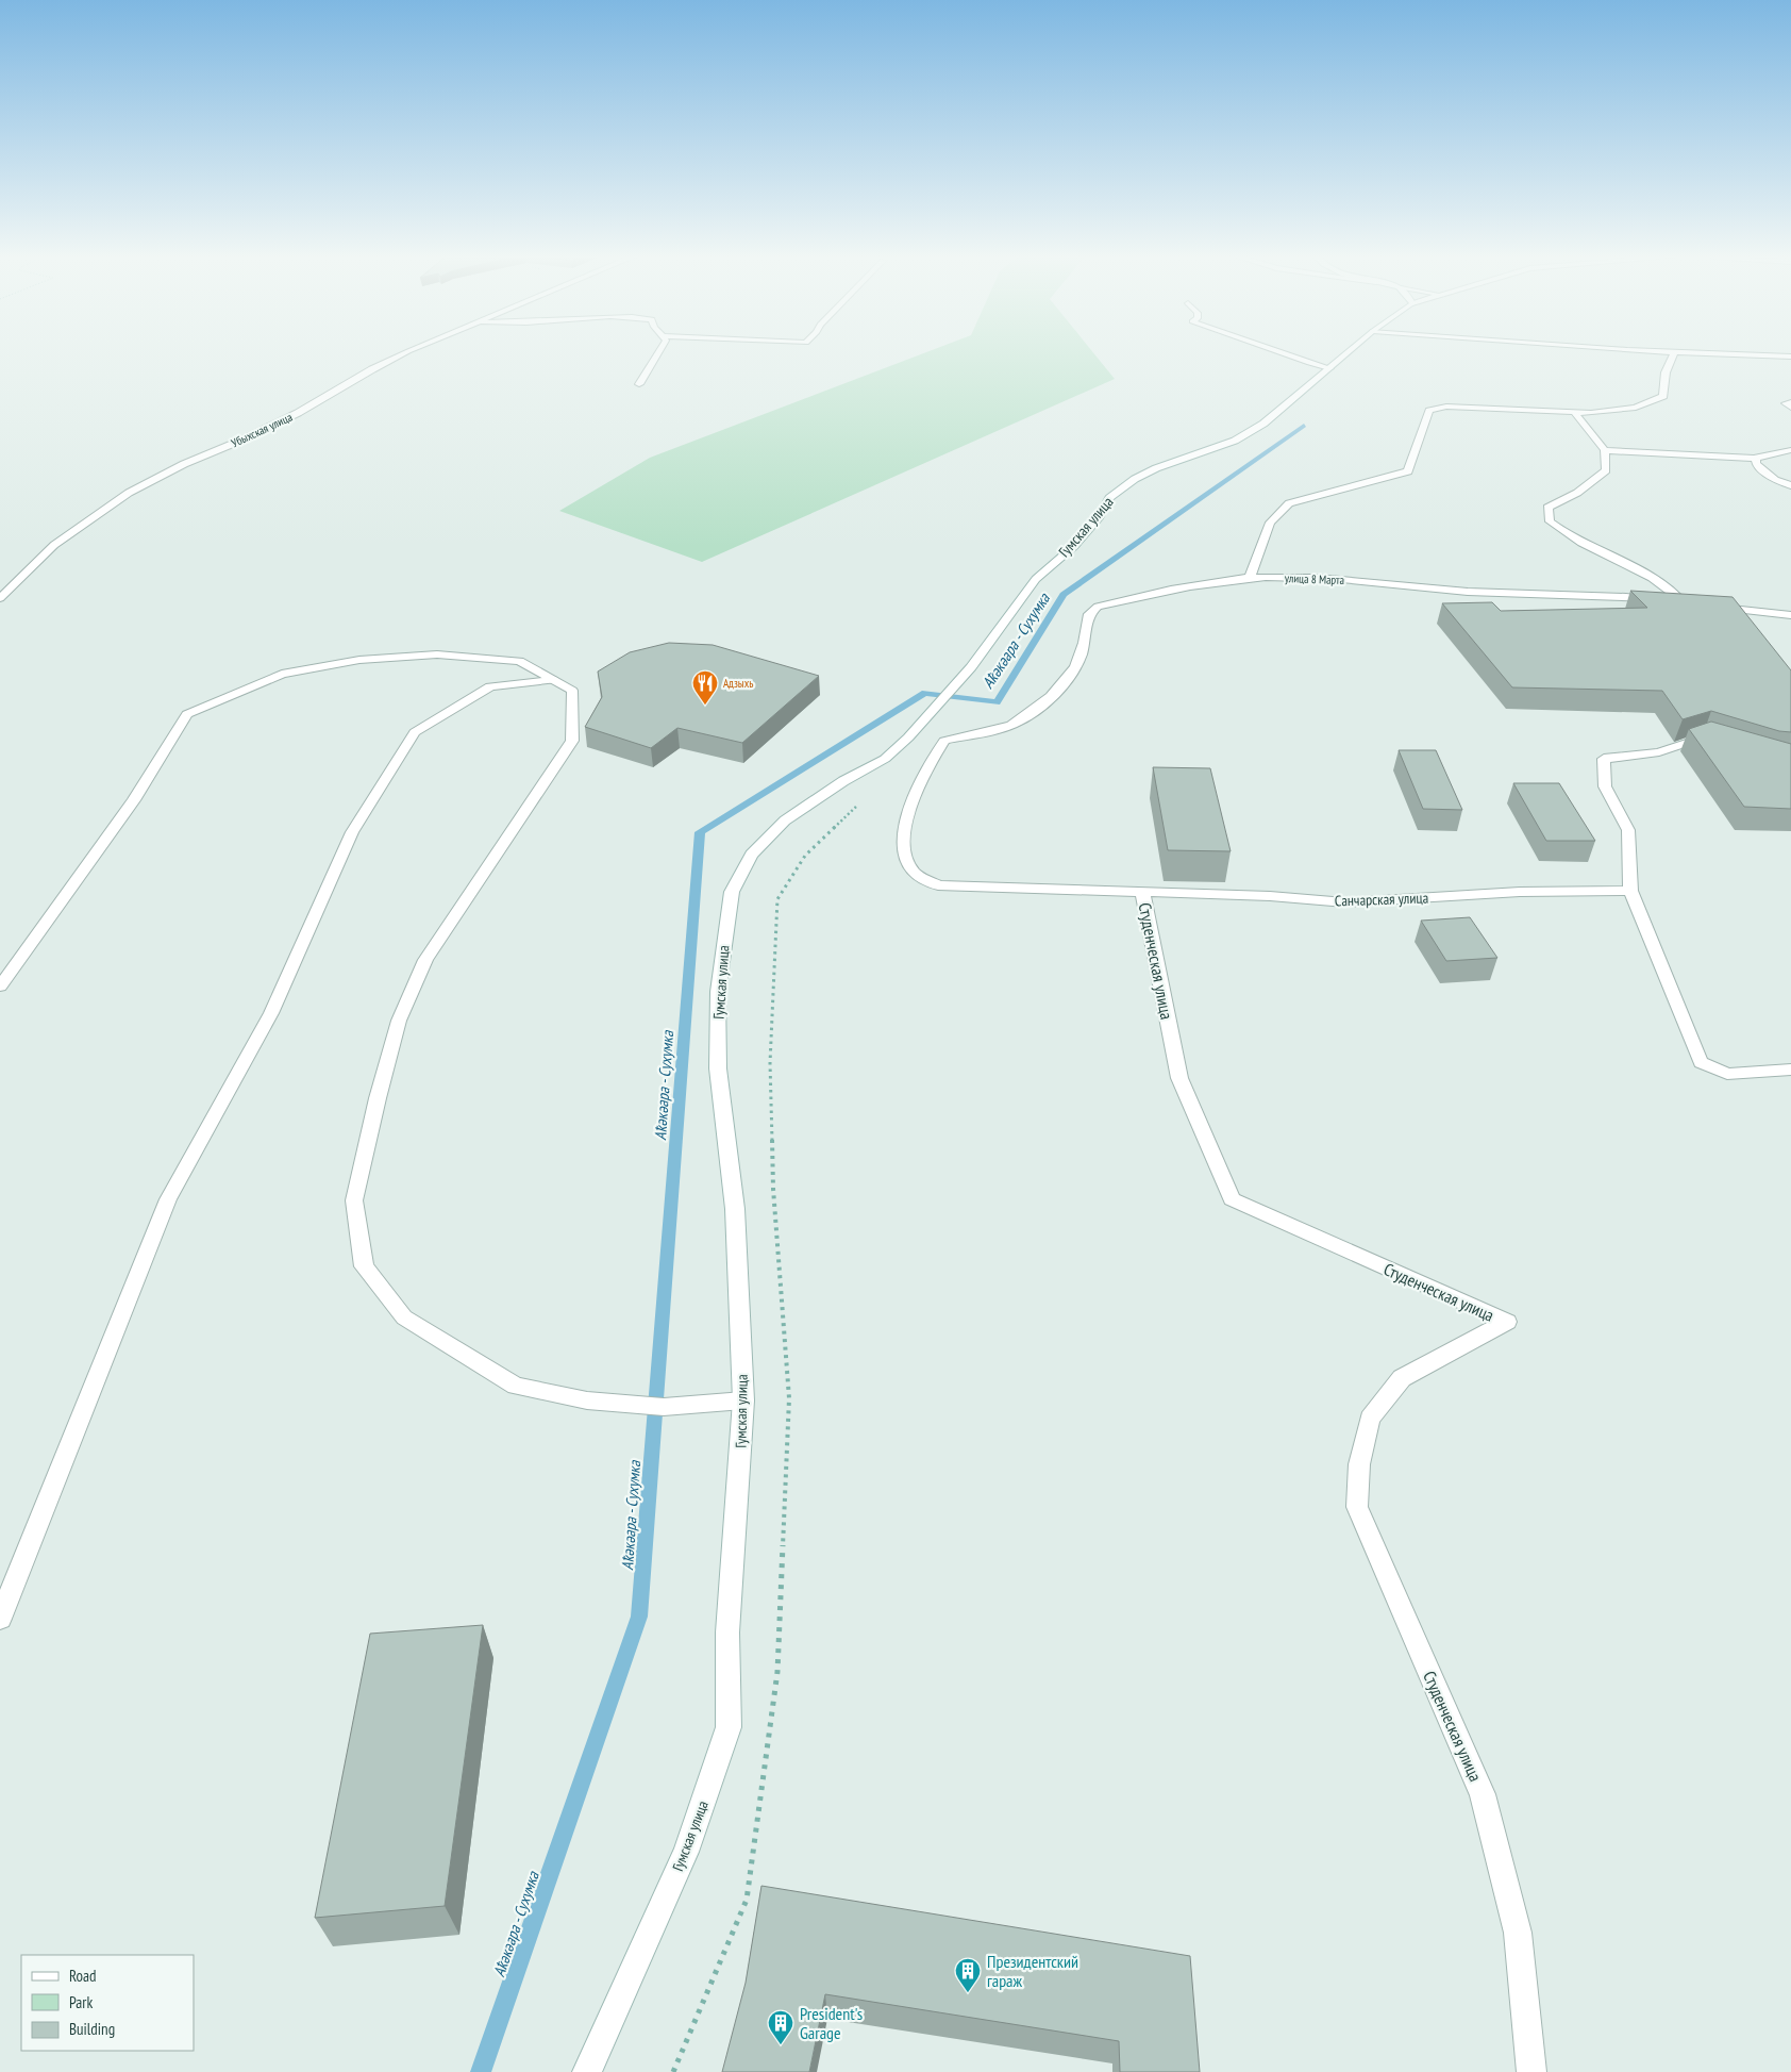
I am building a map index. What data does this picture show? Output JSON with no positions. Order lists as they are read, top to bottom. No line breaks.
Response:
{"streets":{"street":["Убыхская улица","Гумская улица","улица 8 Марта","Санчарская улица","Студенческая улица"]},"crossings":[["улица 8 Марта","Санчарская улица"],["Санчарская улица","Студенческая улица"]],"water":["Аҟәкәара - Сухумка"],"places":{"restaurant":["Адзыхь"],"building":["Президентский гараж","President's Garage"]},"legend":["Road","Park","Building"]}
